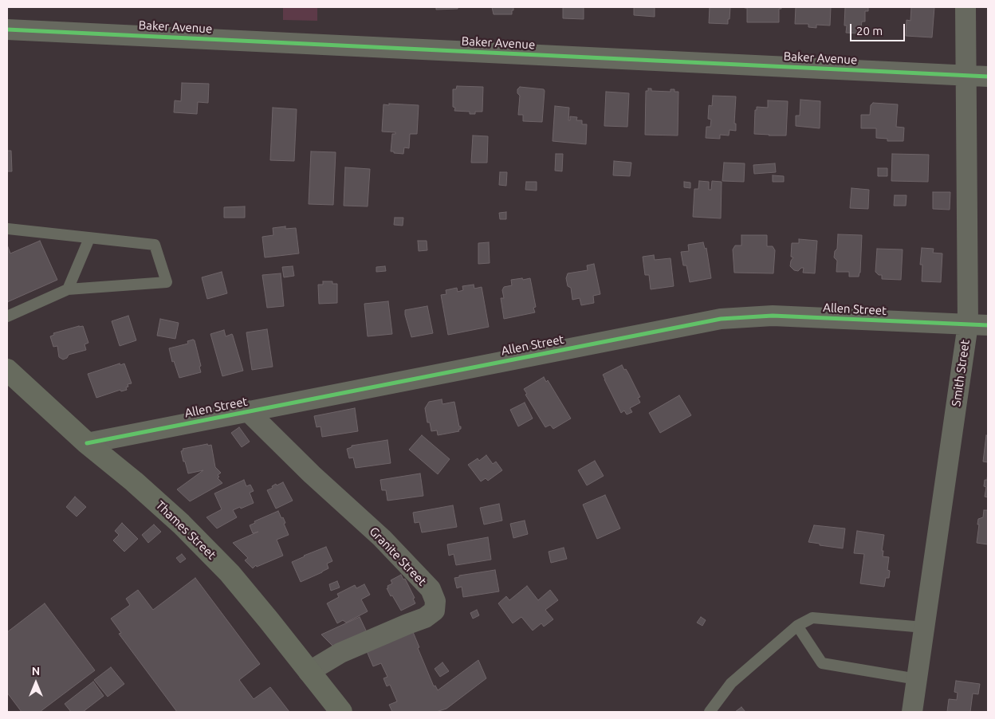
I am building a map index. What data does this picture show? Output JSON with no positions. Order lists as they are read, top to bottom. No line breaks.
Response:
{"streets":{"street":["Baker Avenue","Allen Street","Smith Street","Thames Street","Granite Street"]},"crossings":[["Baker Avenue","Smith Street"],["Allen Street","Smith Street"],["Allen Street","Thames Street"],["Allen Street","Granite Street"],["Thames Street","Granite Street"]],"scale_bar":"20 m","north":"top"}
